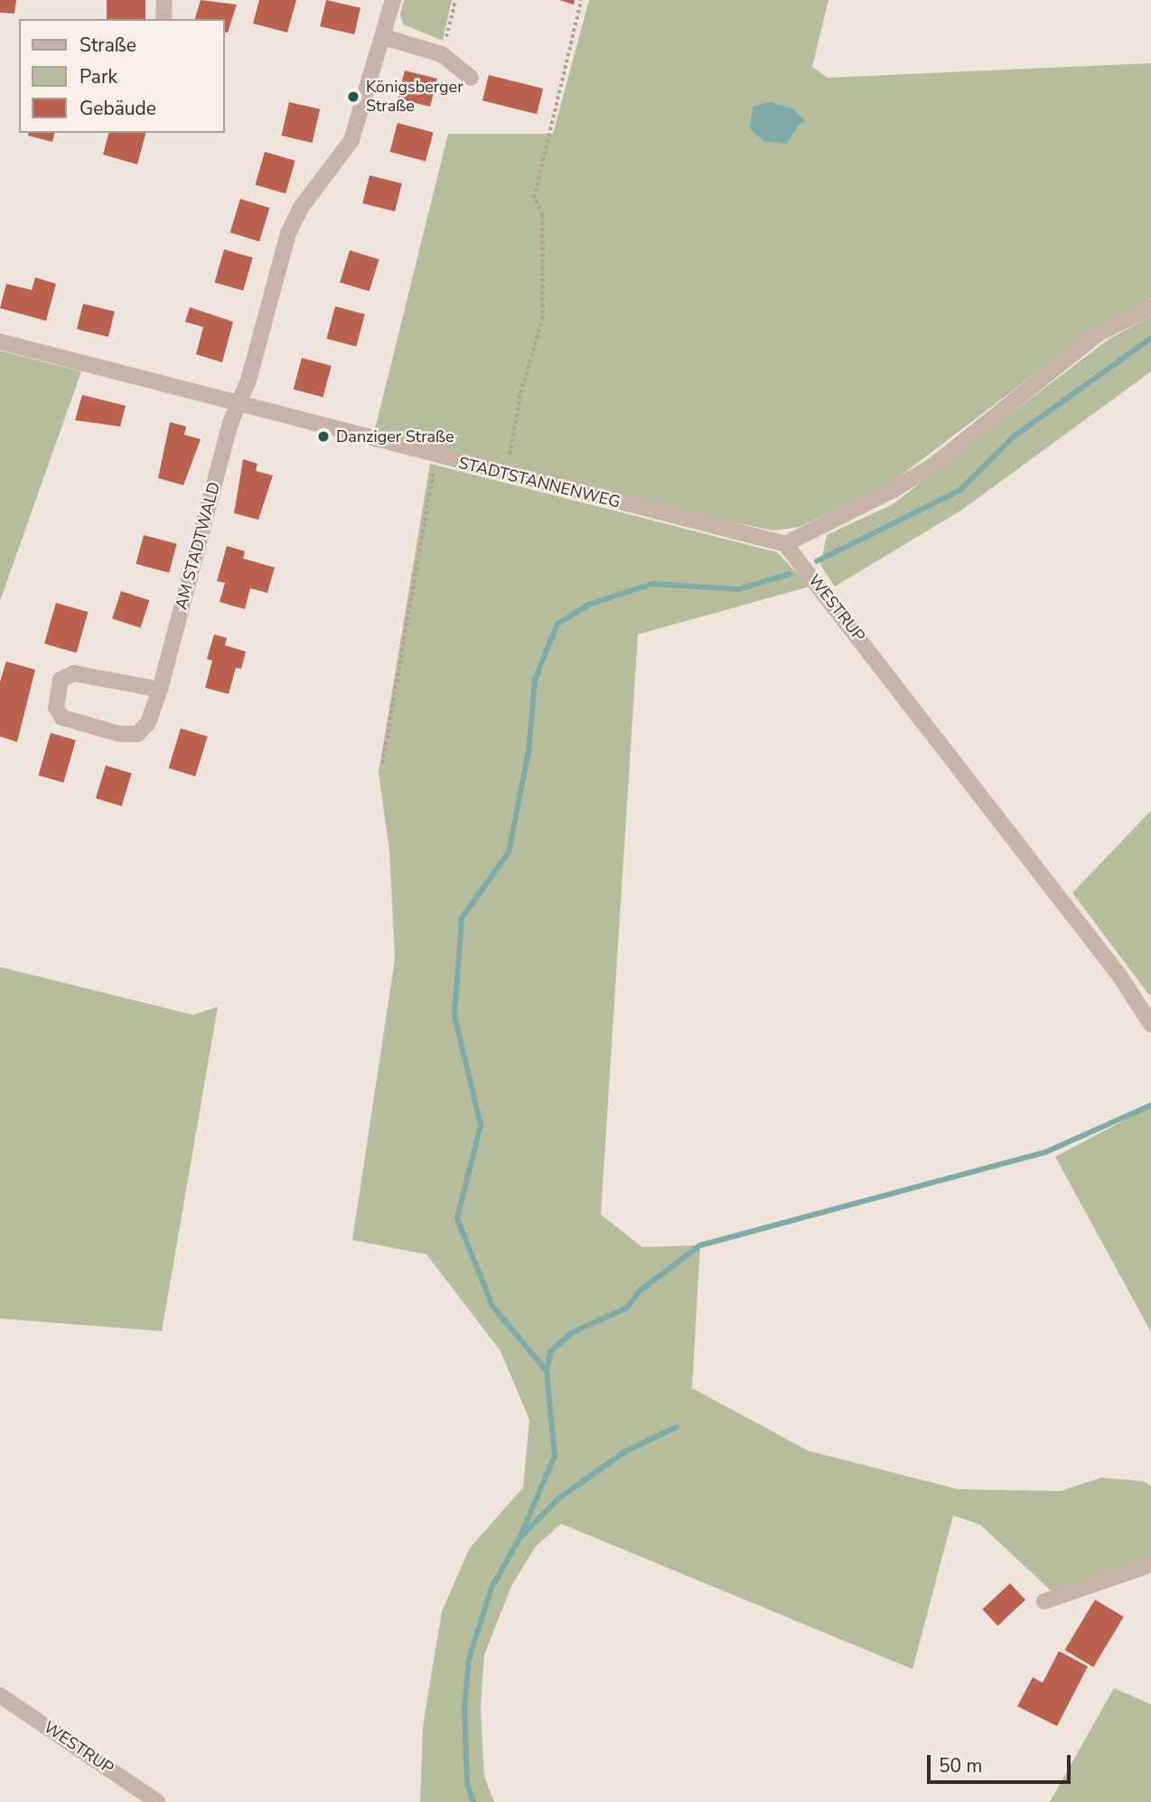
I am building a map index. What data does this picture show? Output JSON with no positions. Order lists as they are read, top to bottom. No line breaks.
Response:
{"streets":{"street":["STADTSTANNENWEG","AM STADTWALD","WESTRUP"]},"crossings":[["STADTSTANNENWEG","AM STADTWALD"],["STADTSTANNENWEG","WESTRUP"]],"places":["Königsberger Straße","Danziger Straße"],"legend":["Straße","Park","Gebäude"],"scale_bar":"50 m"}
